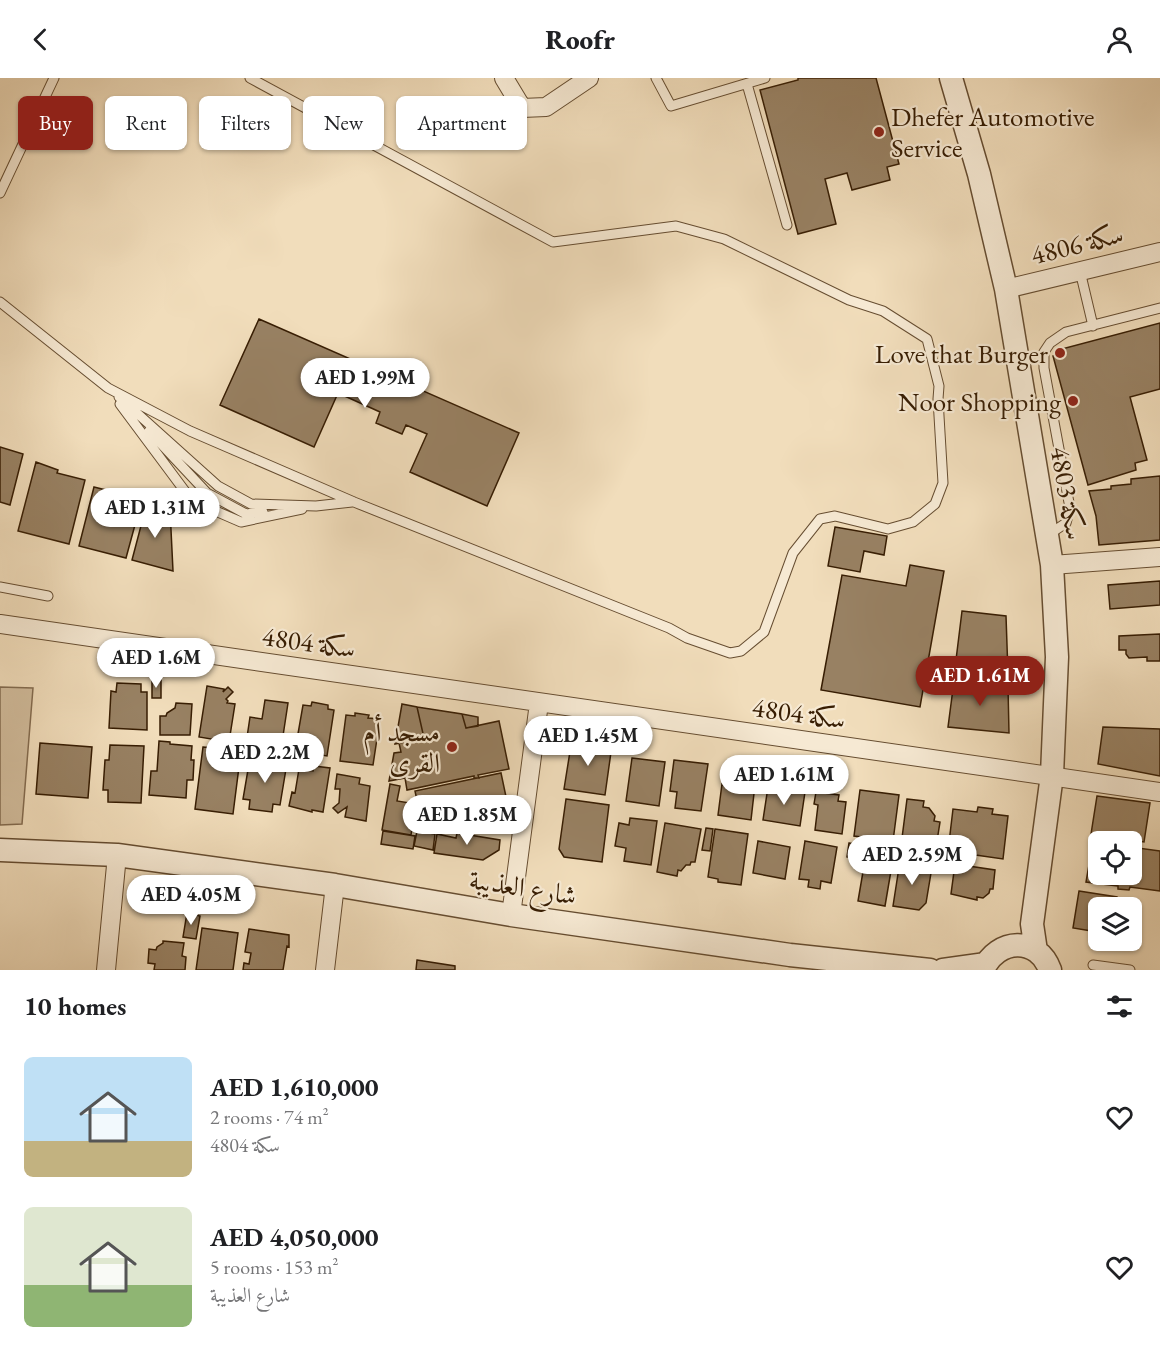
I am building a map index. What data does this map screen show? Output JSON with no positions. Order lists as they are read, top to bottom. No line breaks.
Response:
{"streets":{"street":["سكة 4806","سكة 4803","سكة 4804","شارع العذيبة"]},"crossings":[["سكة 4806","سكة 4803"],["سكة 4803","سكة 4804"]],"places":["Dhefer Automotive Service","Love that Burger","Noor Shopping","مسجد أم القرى"],"page":{"header":"Roofr","chip":["Buy","Rent","Filters","New","Apartment"],"price":["AED 1.99M","AED 1.31M","AED 1.6M","AED 1.61M","AED 1.45M","AED 2.2M","AED 1.61M","AED 1.85M","AED 2.59M","AED 4.05M"],"heading":"10 homes","list":[{"name":"AED 1,610,000","note":"2 rooms · 74 m² · سكة 4804"},{"name":"AED 4,050,000","note":"5 rooms · 153 m² · شارع العذيبة"}]}}
